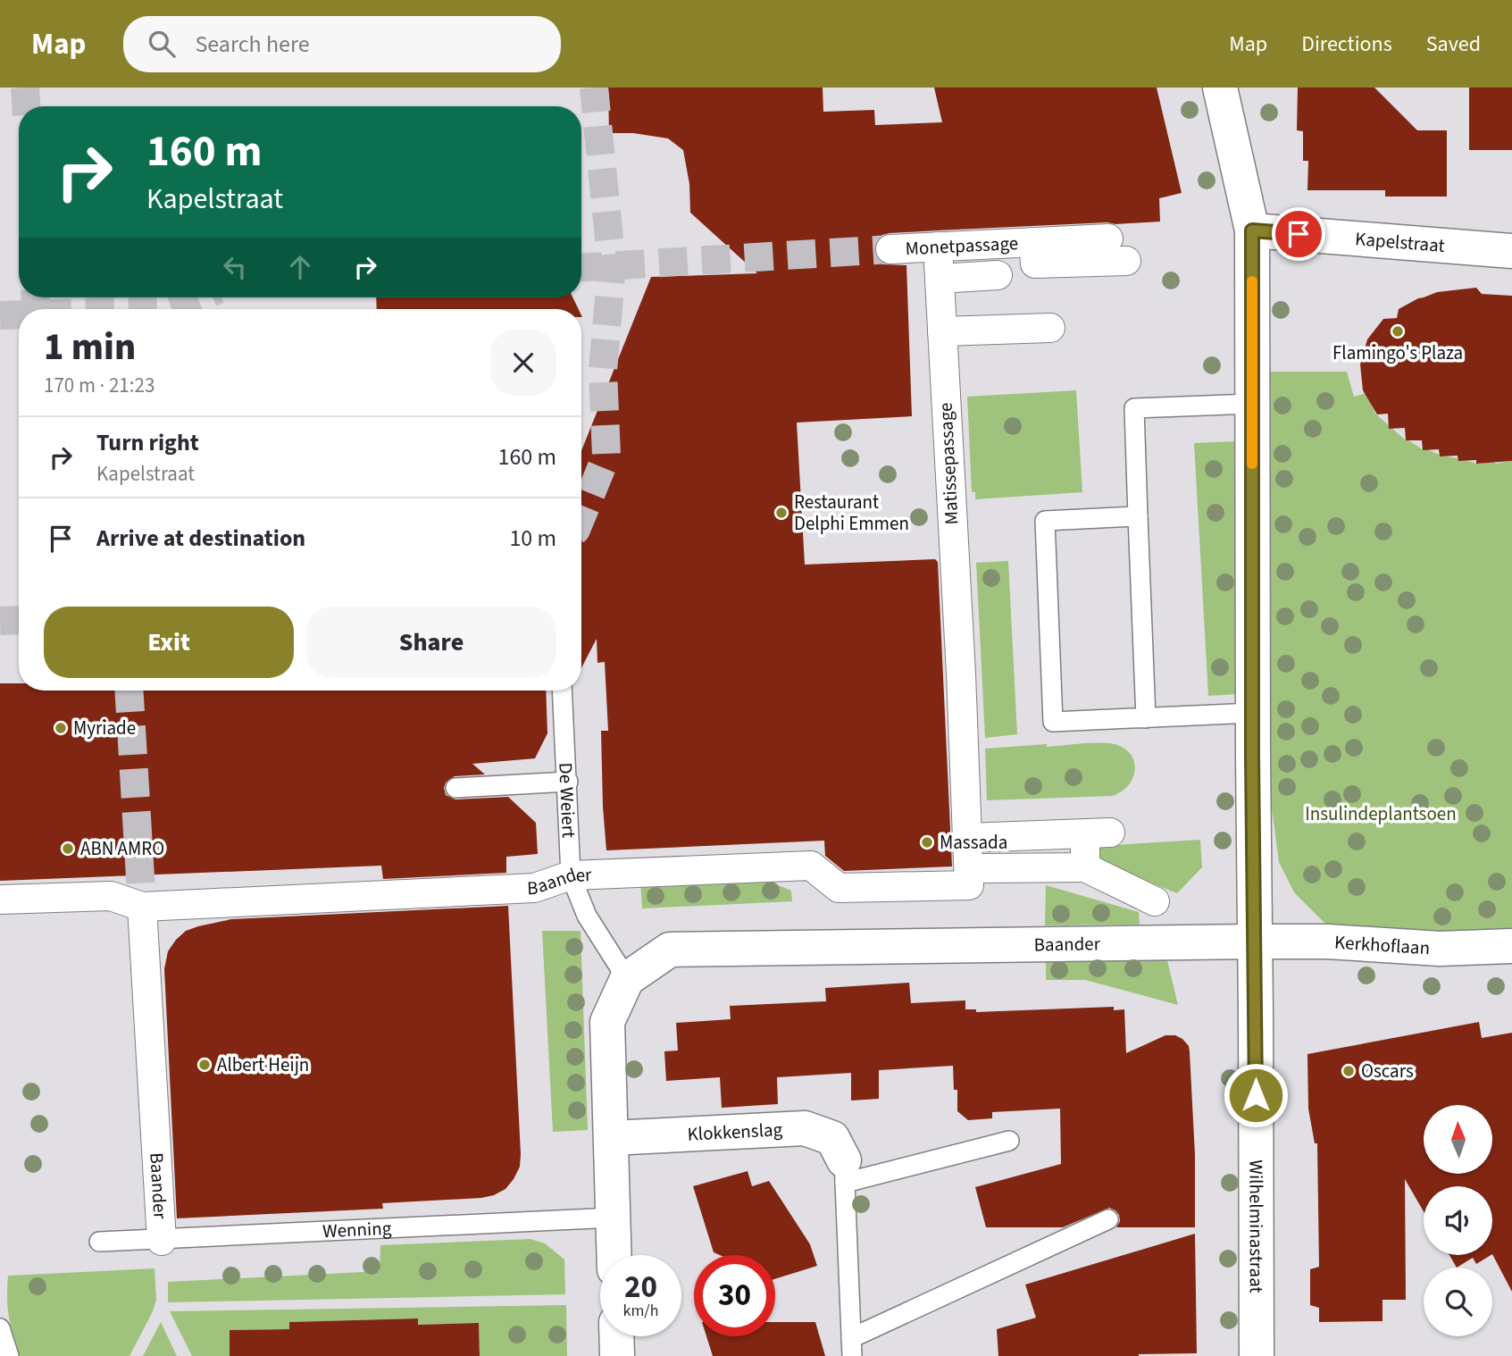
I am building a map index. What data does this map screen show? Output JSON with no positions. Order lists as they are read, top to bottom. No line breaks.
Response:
{"streets":{"street":["Kapelstraat","Monetpassage","Matissepassage","Baander","Kerkhoflaan","Klokkenslag","Wilhelminastraat"],"lane":["De Weiert","Wenning"]},"crossings":[["Kapelstraat","Wilhelminastraat"],["Monetpassage","Matissepassage"],["Matissepassage","Baander"],["De Weiert","Baander"],["Baander","Kerkhoflaan"],["Baander","Wilhelminastraat"],["Baander","Wenning"],["Kerkhoflaan","Wilhelminastraat"]],"parks":["Insulindeplantsoen"],"places":["Flamingo's Plaza","Restaurant Delphi Emmen","Myriade","Massada","ABN AMRO","Albert Heijn","Oscars"],"north":"top","page":{"header":"Map","search":"Search here","nav":["Map","Directions","Saved"],"turn":["160 m","Kapelstraat"],"heading":["1 min","170 m · 21:23"],"list":[{"name":"Turn right","note":"Kapelstraat","value":"160 m"},{"name":"Arrive at destination","value":"10 m"}],"buttons":["Exit","Share"],"speed":"20 km/h","limit":"30"}}
